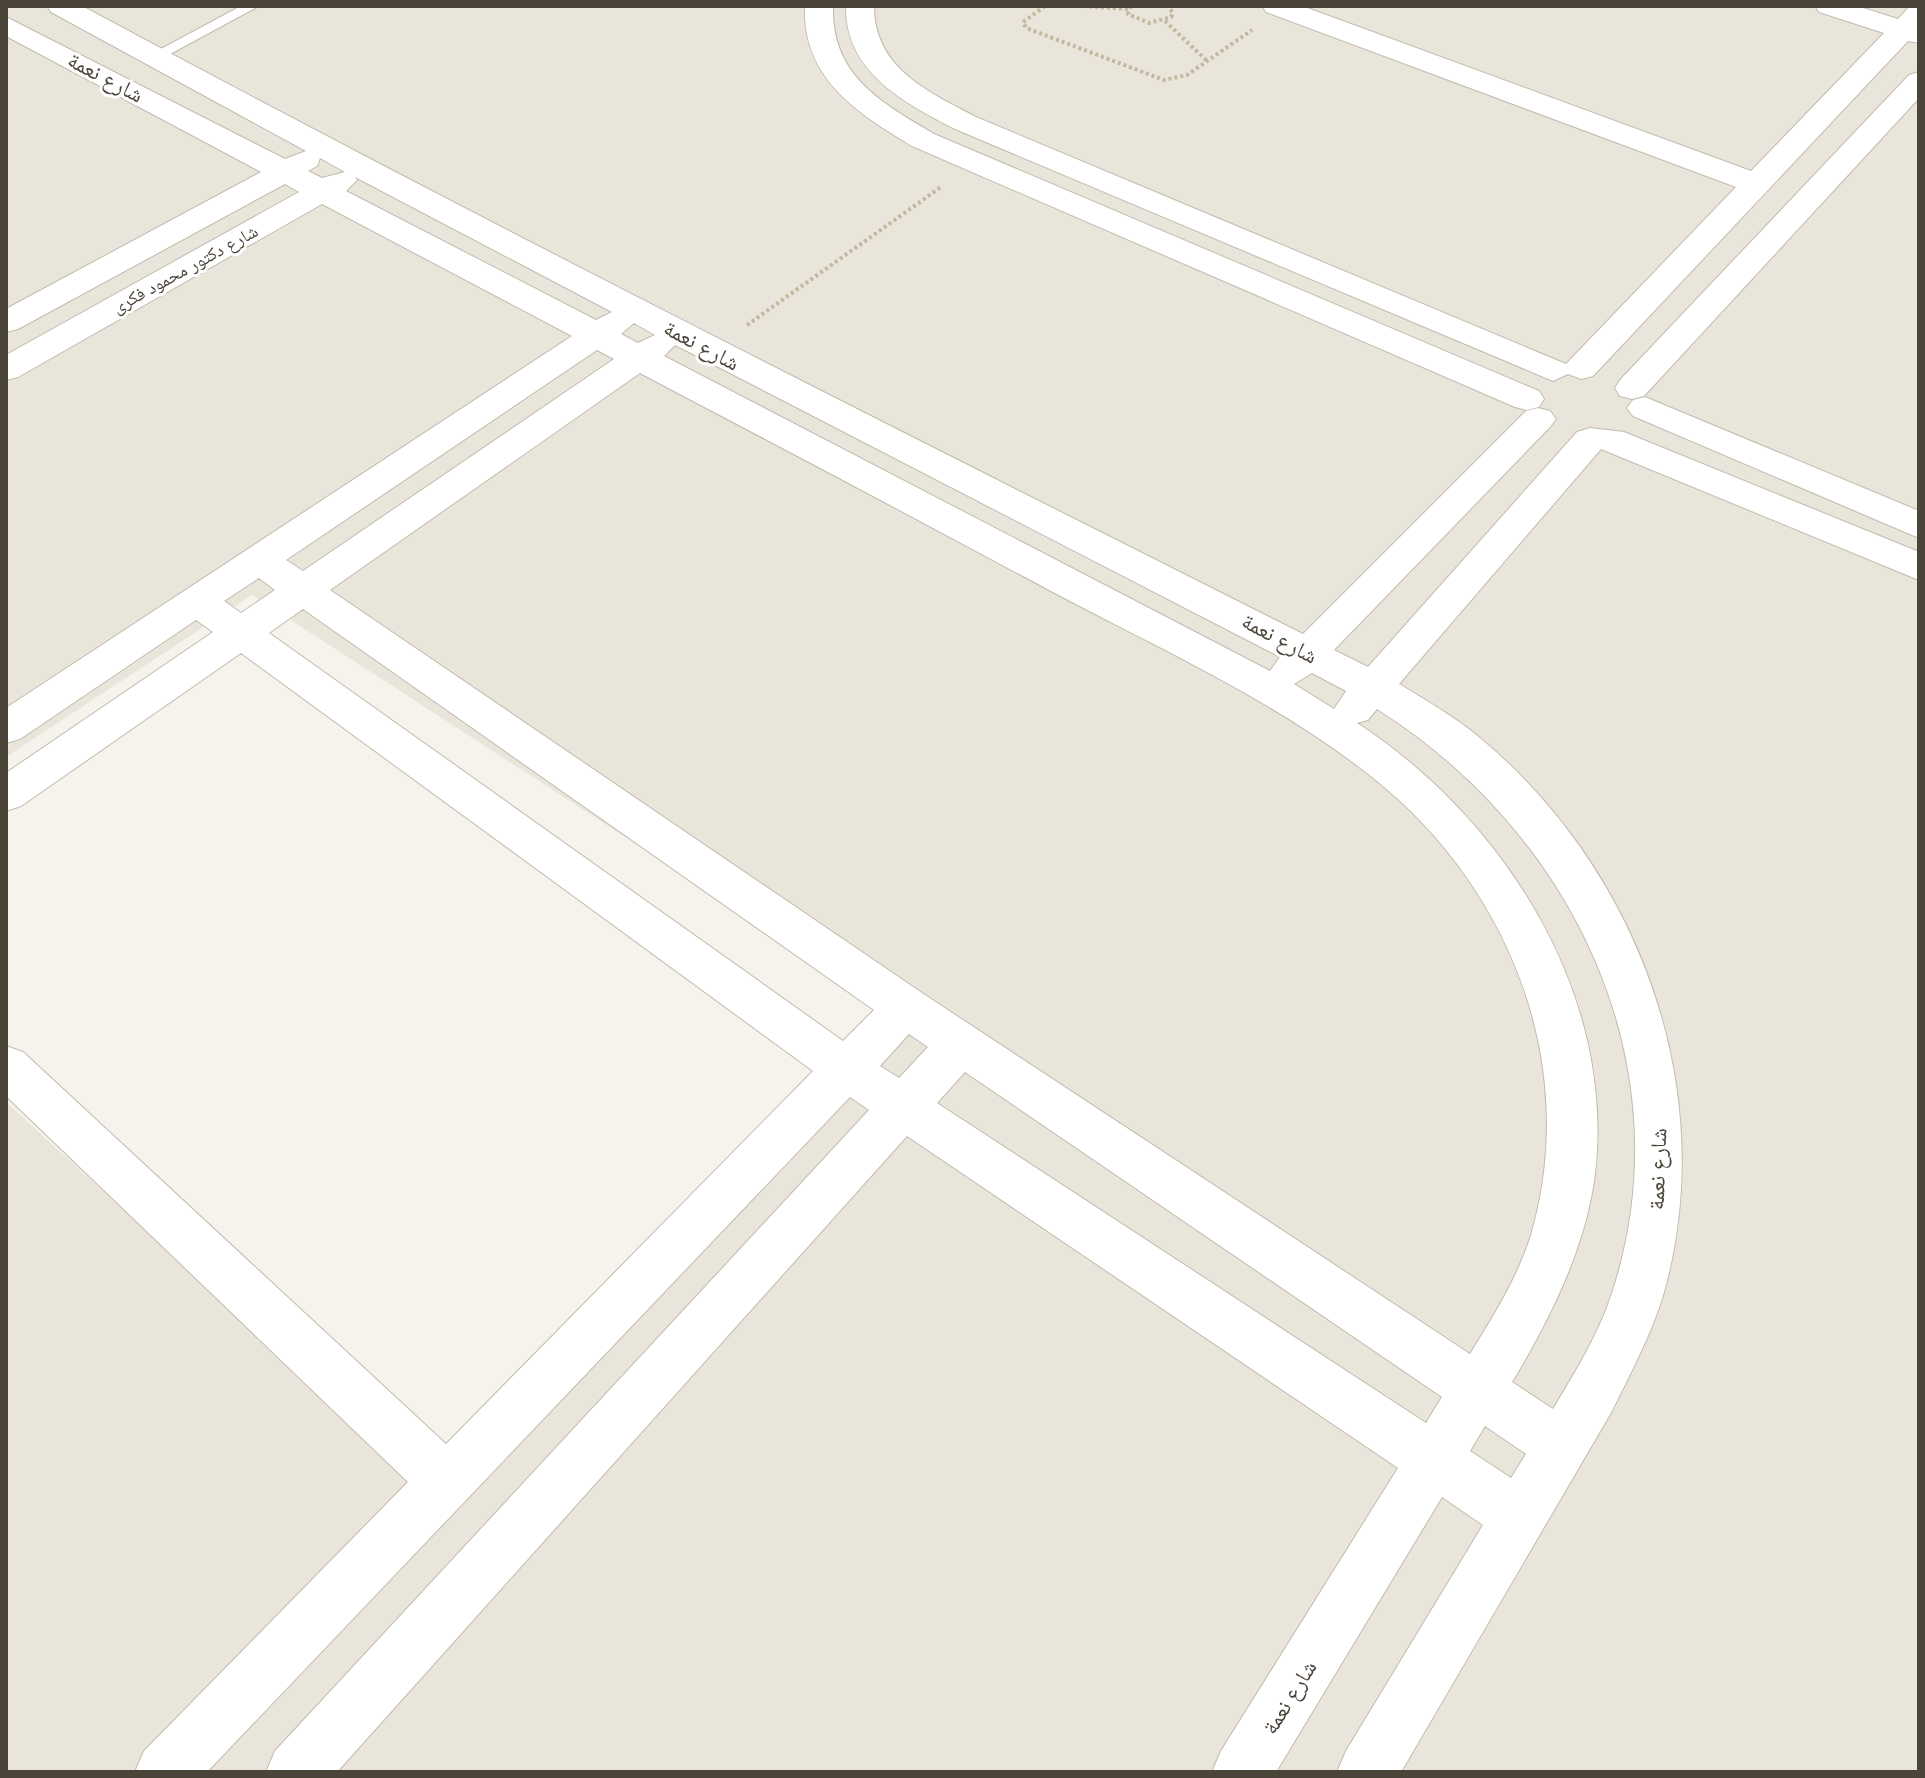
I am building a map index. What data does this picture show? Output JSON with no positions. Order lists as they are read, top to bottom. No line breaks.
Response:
{"streets":{"street":["شارع نعمة","شارع دكتور محمود فكرى"]},"crossings":[["شارع نعمة","شارع دكتور محمود فكرى"]]}
